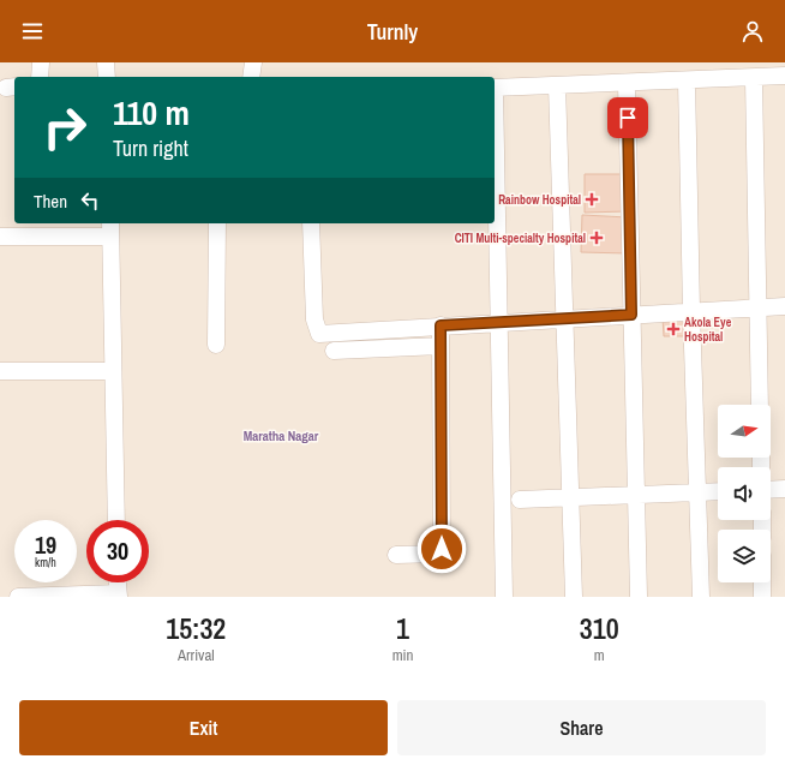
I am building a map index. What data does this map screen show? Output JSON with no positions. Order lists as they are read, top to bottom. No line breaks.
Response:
{"districts":["Maratha Nagar"],"places":{"health":["Rainbow Hospital","CITI Multi-specialty Hospital","Akola Eye Hospital"]},"north":"right","page":{"header":"Turnly","turn":["110 m","Turn right"],"then":"Then","speed":"19 km/h","limit":"30","eta":["15:32","Arrival","1","min","310","m"],"buttons":["Exit","Share"]}}
